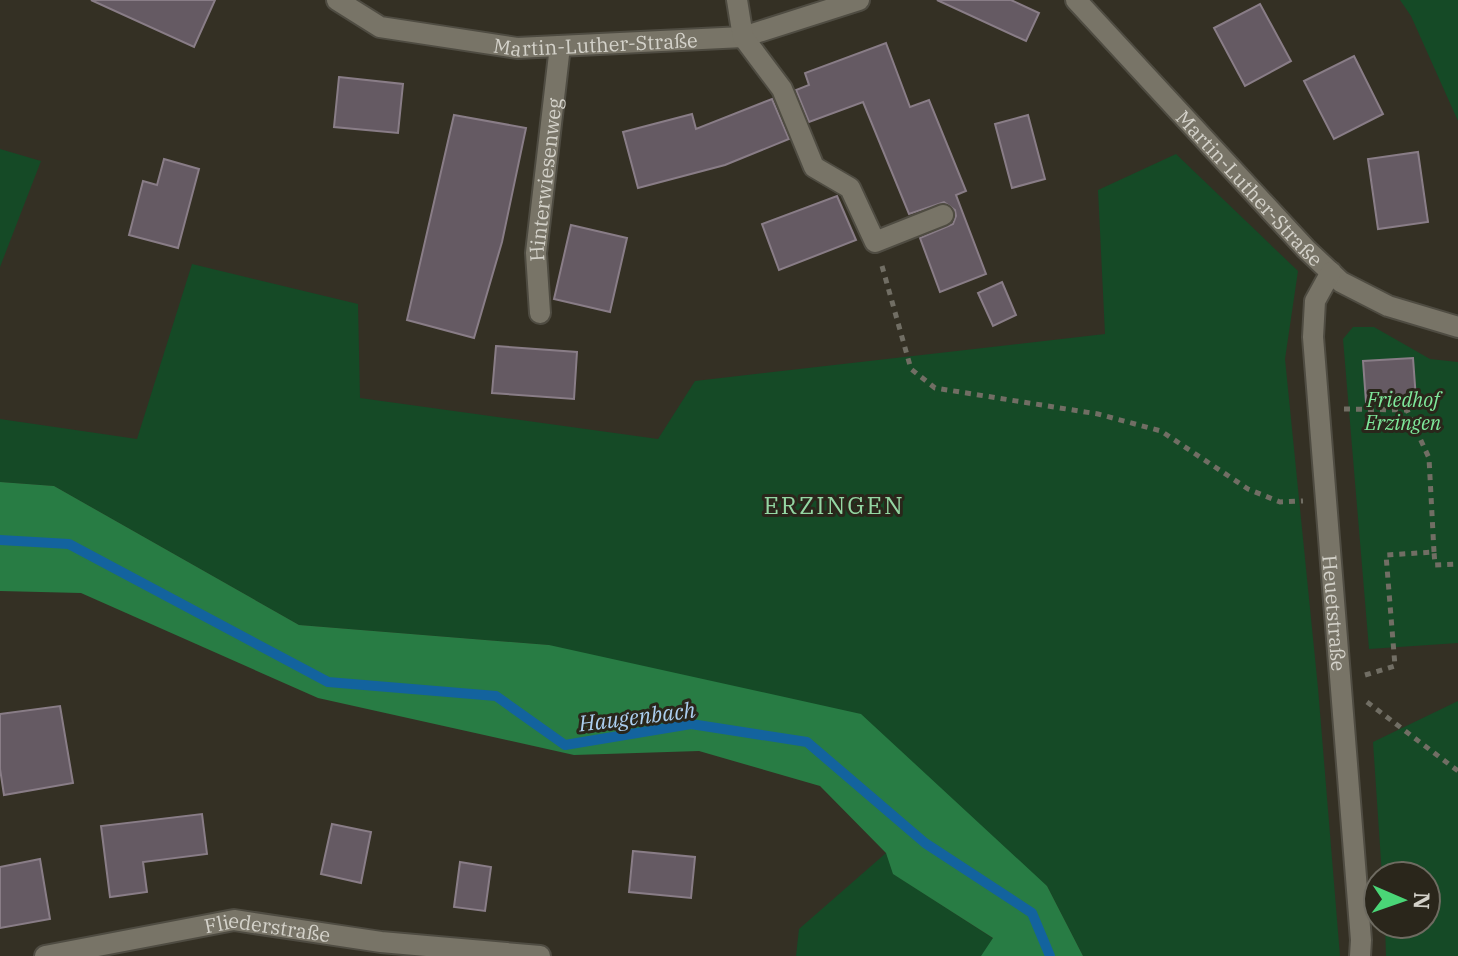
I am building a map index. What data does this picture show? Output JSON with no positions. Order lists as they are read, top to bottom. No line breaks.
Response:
{"streets":{"street":["Martin-Luther-Straße","Hinterwiesenweg","Heuetstraße","Fliederstraße"]},"crossings":[["Martin-Luther-Straße","Hinterwiesenweg"],["Martin-Luther-Straße","Heuetstraße"]],"districts":["ERZINGEN"],"water":["Haugenbach"],"parks":["Friedhof Erzingen"],"north":"right"}
